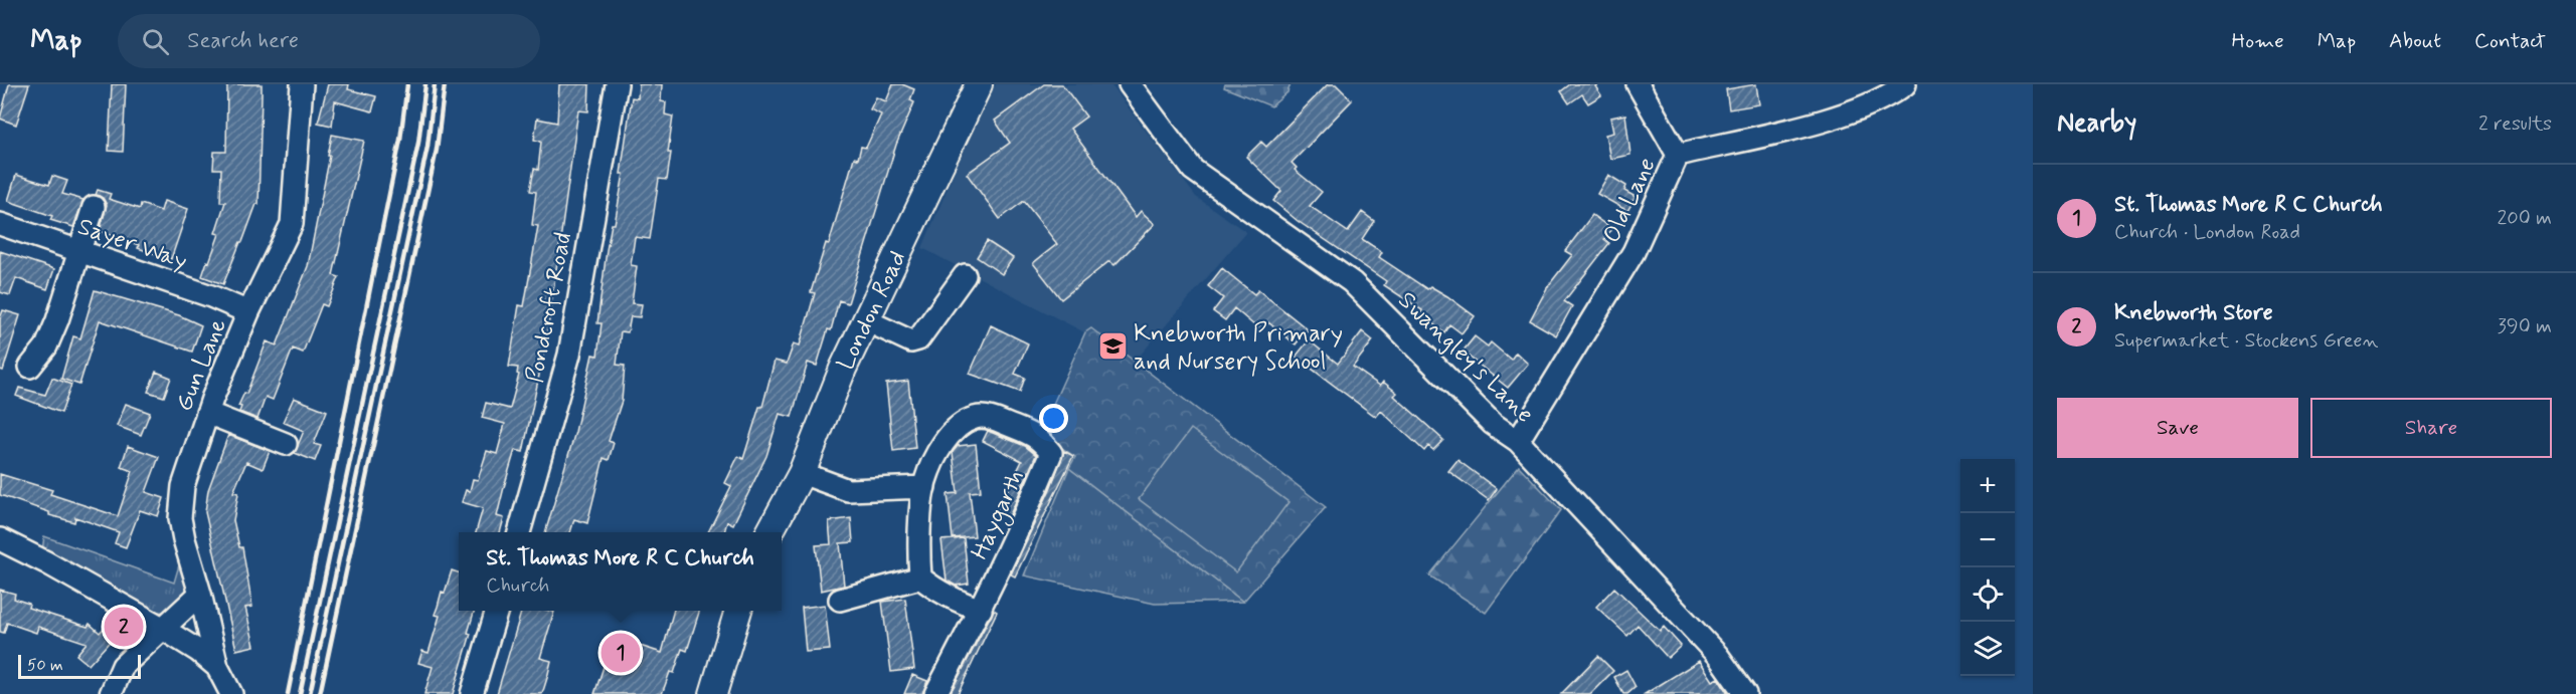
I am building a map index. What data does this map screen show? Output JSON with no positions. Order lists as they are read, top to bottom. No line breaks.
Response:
{"streets":{"main road":["London Road"],"street":["Old Lane","Sayer Way","Pondcroft Road","Swangley's Lane","Gun Lane","Haygarth"]},"crossings":[["Old Lane","Swangley's Lane"],["Sayer Way","Gun Lane"]],"places":{"school or university":["Knebworth Primary and Nursery School"]},"scale_bar":"50 m","page":{"header":"Map","search":"Search here","nav":["Home","Map","About","Contact"],"heading":["Nearby","2 results"],"list":[{"mark":"1","name":"St. Thomas More R C Church","note":"Church · London Road","value":"200 m"},{"mark":"2","name":"Knebworth Store","note":"Supermarket · Stockens Green","value":"390 m"}],"buttons":["Save","Share"],"map_buttons":["+","−"],"popup":["St. Thomas More R C Church","Church"],"pins":["2","1"],"scale":"50 m"}}
